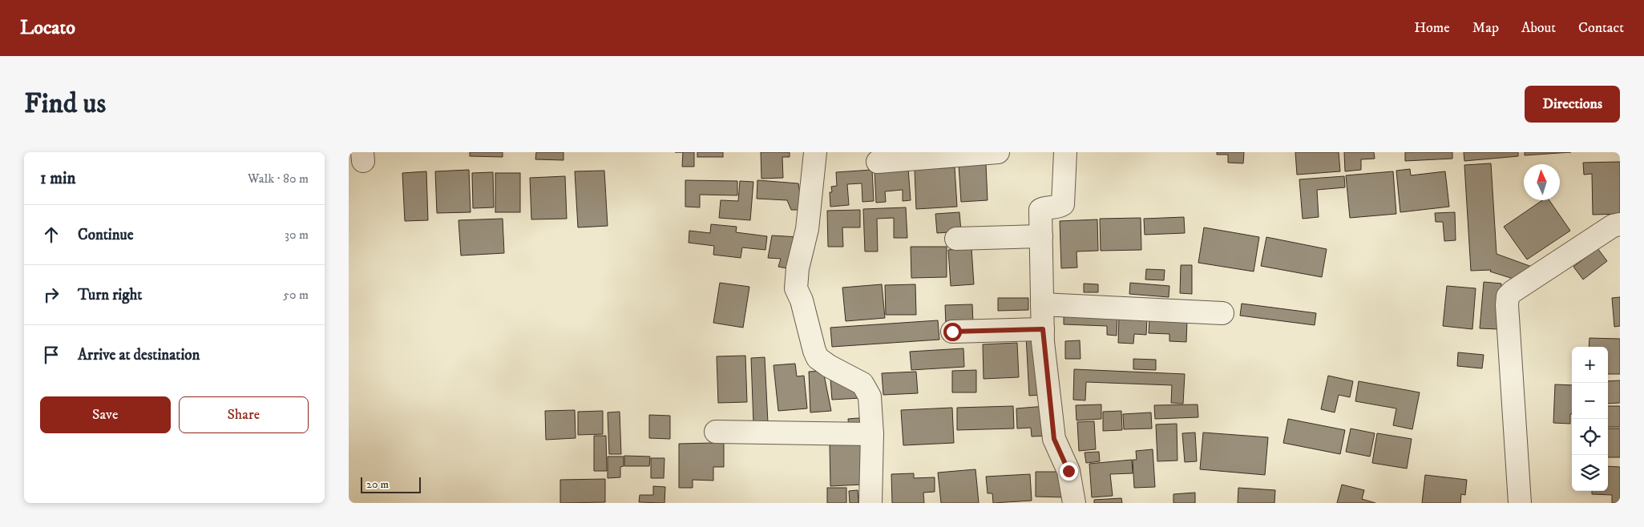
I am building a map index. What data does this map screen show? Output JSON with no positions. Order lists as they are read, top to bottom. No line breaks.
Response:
{"scale_bar":"20 m","north":"top","page":{"header":"Locato","nav":["Home","Map","About","Contact"],"buttons":["Directions",["Save","Share"]],"title":"Find us","heading":["1 min","Walk · 80 m"],"list":[["Continue","30 m"],["Turn right","50 m"],"Arrive at destination"],"map_buttons":["+","−"],"scale":"20 m"}}
